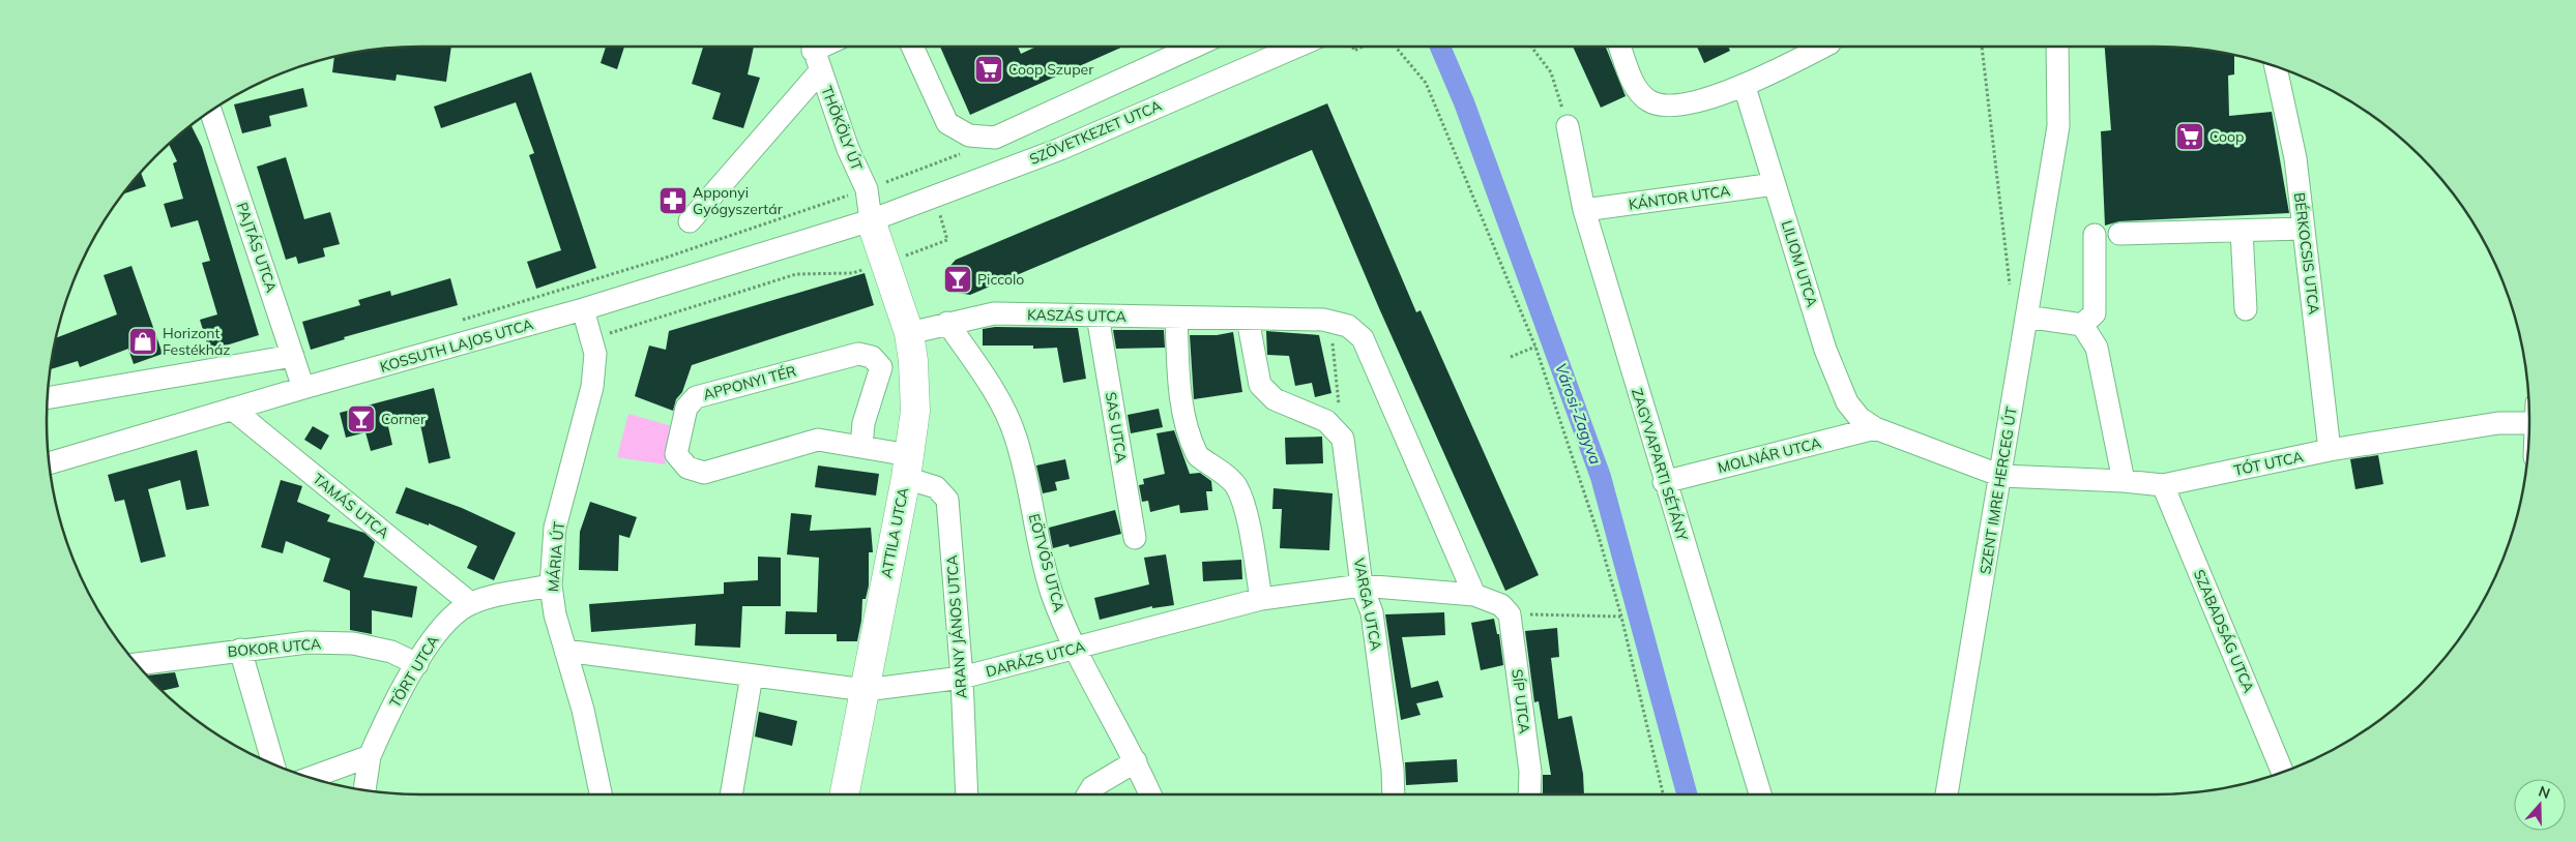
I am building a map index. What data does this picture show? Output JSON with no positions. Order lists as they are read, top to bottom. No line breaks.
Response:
{"streets":{"main road":["ATTILA UTCA"],"street":["THÖKÖLY ÚT","SZÖVETKEZET UTCA","KÁNTOR UTCA","PAJTÁS UTCA","BÉRKOCSIS UTCA","LILIOM UTCA","KASZÁS UTCA","KOSSUTH LAJOS UTCA","APPONYI TÉR","SAS UTCA","MOLNÁR UTCA","TÓT UTCA","ZAGYVAPARTI SÉTÁNY","SZENT IMRE HERCEG ÚT","TAMÁS UTCA","MÁRIA ÚT","EÖTVÖS UTCA","VARGA UTCA","ARANY JÁNOS UTCA","SZABADSÁG UTCA","BOKOR UTCA","DARÁZS UTCA","TÖRT UTCA","SÍP UTCA"]},"crossings":[["THÖKÖLY ÚT","SZÖVETKEZET UTCA"],["THÖKÖLY ÚT","KOSSUTH LAJOS UTCA"],["THÖKÖLY ÚT","ATTILA UTCA"],["SZÖVETKEZET UTCA","KOSSUTH LAJOS UTCA"],["SZÖVETKEZET UTCA","ATTILA UTCA"],["KÁNTOR UTCA","LILIOM UTCA"],["KÁNTOR UTCA","ZAGYVAPARTI SÉTÁNY"],["PAJTÁS UTCA","KOSSUTH LAJOS UTCA"],["BÉRKOCSIS UTCA","TÓT UTCA"],["LILIOM UTCA","MOLNÁR UTCA"],["LILIOM UTCA","TÓT UTCA"],["LILIOM UTCA","SZENT IMRE HERCEG ÚT"],["KASZÁS UTCA","SAS UTCA"],["KASZÁS UTCA","ATTILA UTCA"],["KASZÁS UTCA","EÖTVÖS UTCA"],["KOSSUTH LAJOS UTCA","TAMÁS UTCA"],["KOSSUTH LAJOS UTCA","ATTILA UTCA"],["KOSSUTH LAJOS UTCA","MÁRIA ÚT"],["APPONYI TÉR","ATTILA UTCA"],["APPONYI TÉR","ARANY JÁNOS UTCA"],["MOLNÁR UTCA","ZAGYVAPARTI SÉTÁNY"],["TÓT UTCA","SZENT IMRE HERCEG ÚT"],["TÓT UTCA","SZABADSÁG UTCA"],["TAMÁS UTCA","TÖRT UTCA"],["ATTILA UTCA","ARANY JÁNOS UTCA"],["ATTILA UTCA","DARÁZS UTCA"],["MÁRIA ÚT","DARÁZS UTCA"],["MÁRIA ÚT","TÖRT UTCA"],["EÖTVÖS UTCA","DARÁZS UTCA"],["VARGA UTCA","DARÁZS UTCA"],["ARANY JÁNOS UTCA","DARÁZS UTCA"],["BOKOR UTCA","TÖRT UTCA"],["DARÁZS UTCA","SÍP UTCA"]],"water":["Városi-Zagyva"],"places":{"supermarket":["Coop Szuper","Coop"],"pharmacy":["Apponyi Gyógyszertár"],"bar":["Piccolo","Corner"],"shop":["Horizont Festékház"]},"north":"top"}
